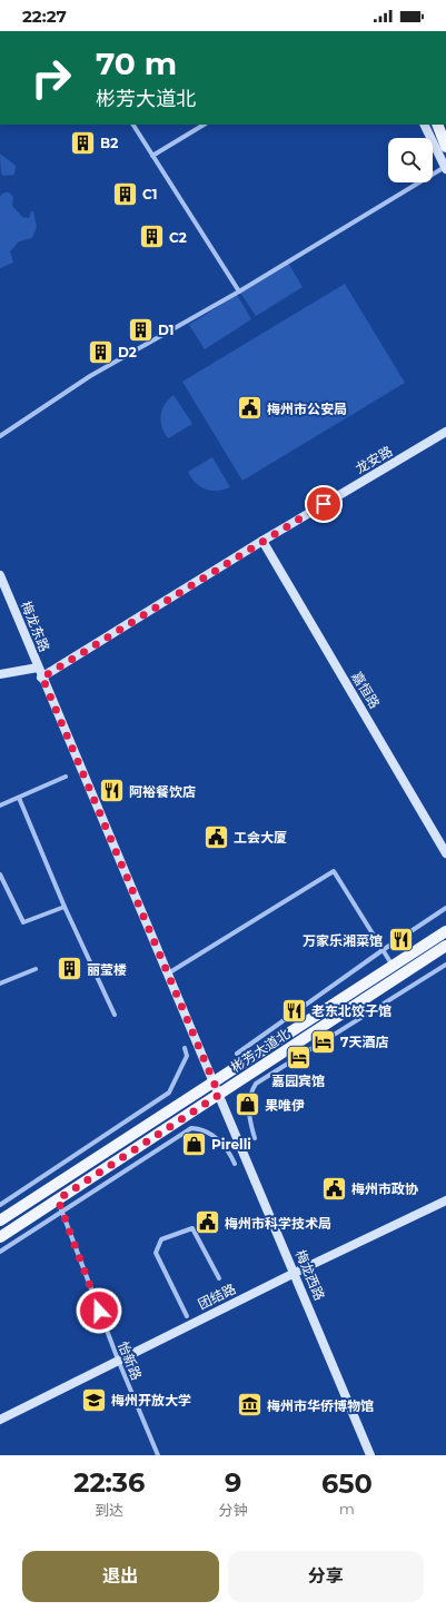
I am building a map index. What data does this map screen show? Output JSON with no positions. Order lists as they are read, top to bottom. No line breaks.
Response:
{"streets":{"main road":["彬芳大道北"],"street":["龙安路","梅龙东路","嘉恒路","梅龙西路","团结路","怡新路"]},"crossings":[["龙安路","梅龙东路"],["龙安路","嘉恒路"],["梅龙东路","彬芳大道北"],["梅龙东路","梅龙西路"],["彬芳大道北","梅龙西路"],["彬芳大道北","怡新路"],["梅龙西路","团结路"],["团结路","怡新路"]],"places":{"building":["B2","C1","C2","D1","D2","丽莹楼"],"public building":["梅州市公安局","工会大厦","梅州市政协","梅州市科学技术局"],"restaurant":["阿裕餐饮店","万家乐湘菜馆","老东北饺子馆"],"hotel":["7天酒店","嘉园宾馆"],"shop":["果唯伊","Pirelli"],"school or university":["梅州开放大学"],"museum":["梅州市华侨博物馆"]},"page":{"status":"22:27","turn":["70 m","彬芳大道北"],"eta":["22:36","到达","9","分钟","650","m"],"buttons":["退出","分享"]}}
